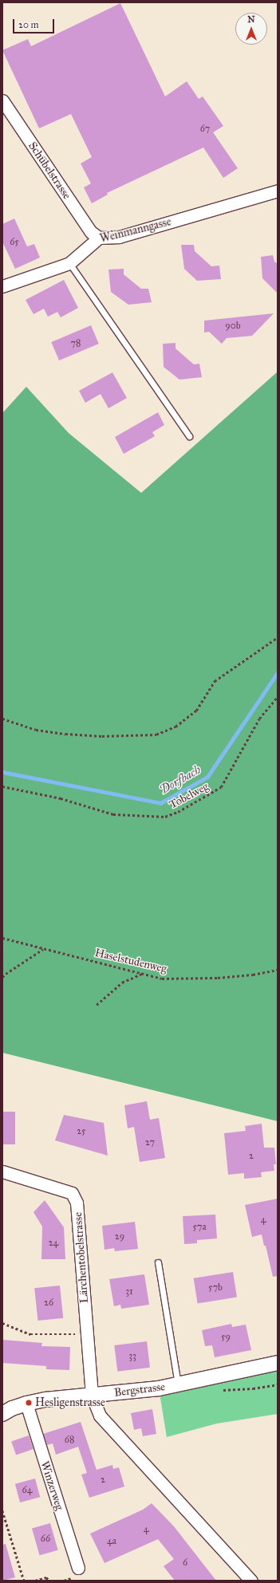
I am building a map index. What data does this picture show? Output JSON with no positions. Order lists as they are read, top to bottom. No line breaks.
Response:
{"streets":{"street":["Schübelstrasse","Weinmanngasse","Lärchentobelstrasse","Bergstrasse","Winzerweg"],"path":["Tobelweg","Haselstudenweg"]},"crossings":[["Schübelstrasse","Weinmanngasse"],["Lärchentobelstrasse","Bergstrasse"],["Bergstrasse","Winzerweg"]],"water":["Dorfbach"],"places":["Hesligenstrasse"],"house_numbers":["67","65","90b","78","25","27","2","4","57a","29","24","57b","31","26","59","33","68","2","64","4","66","4a","6"],"scale_bar":"20 m","north":"top"}
